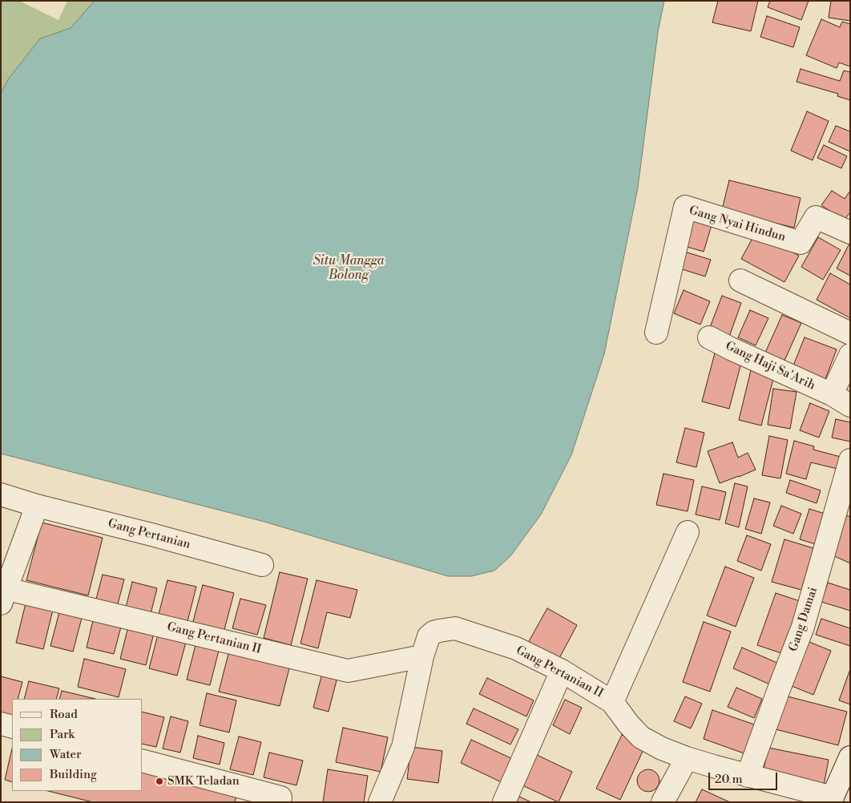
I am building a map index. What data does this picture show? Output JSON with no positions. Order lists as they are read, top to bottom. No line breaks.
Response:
{"streets":{"street":["Gang Nyai Hindun","Gang Haji Sa'Arih","Gang Pertanian","Gang Damai","Gang Pertanian II"]},"crossings":[["Gang Damai","Gang Pertanian II"]],"water":["Situ Mangga Bolong"],"places":["SMK Teladan"],"legend":["Road","Park","Water","Building"],"scale_bar":"20 m"}
